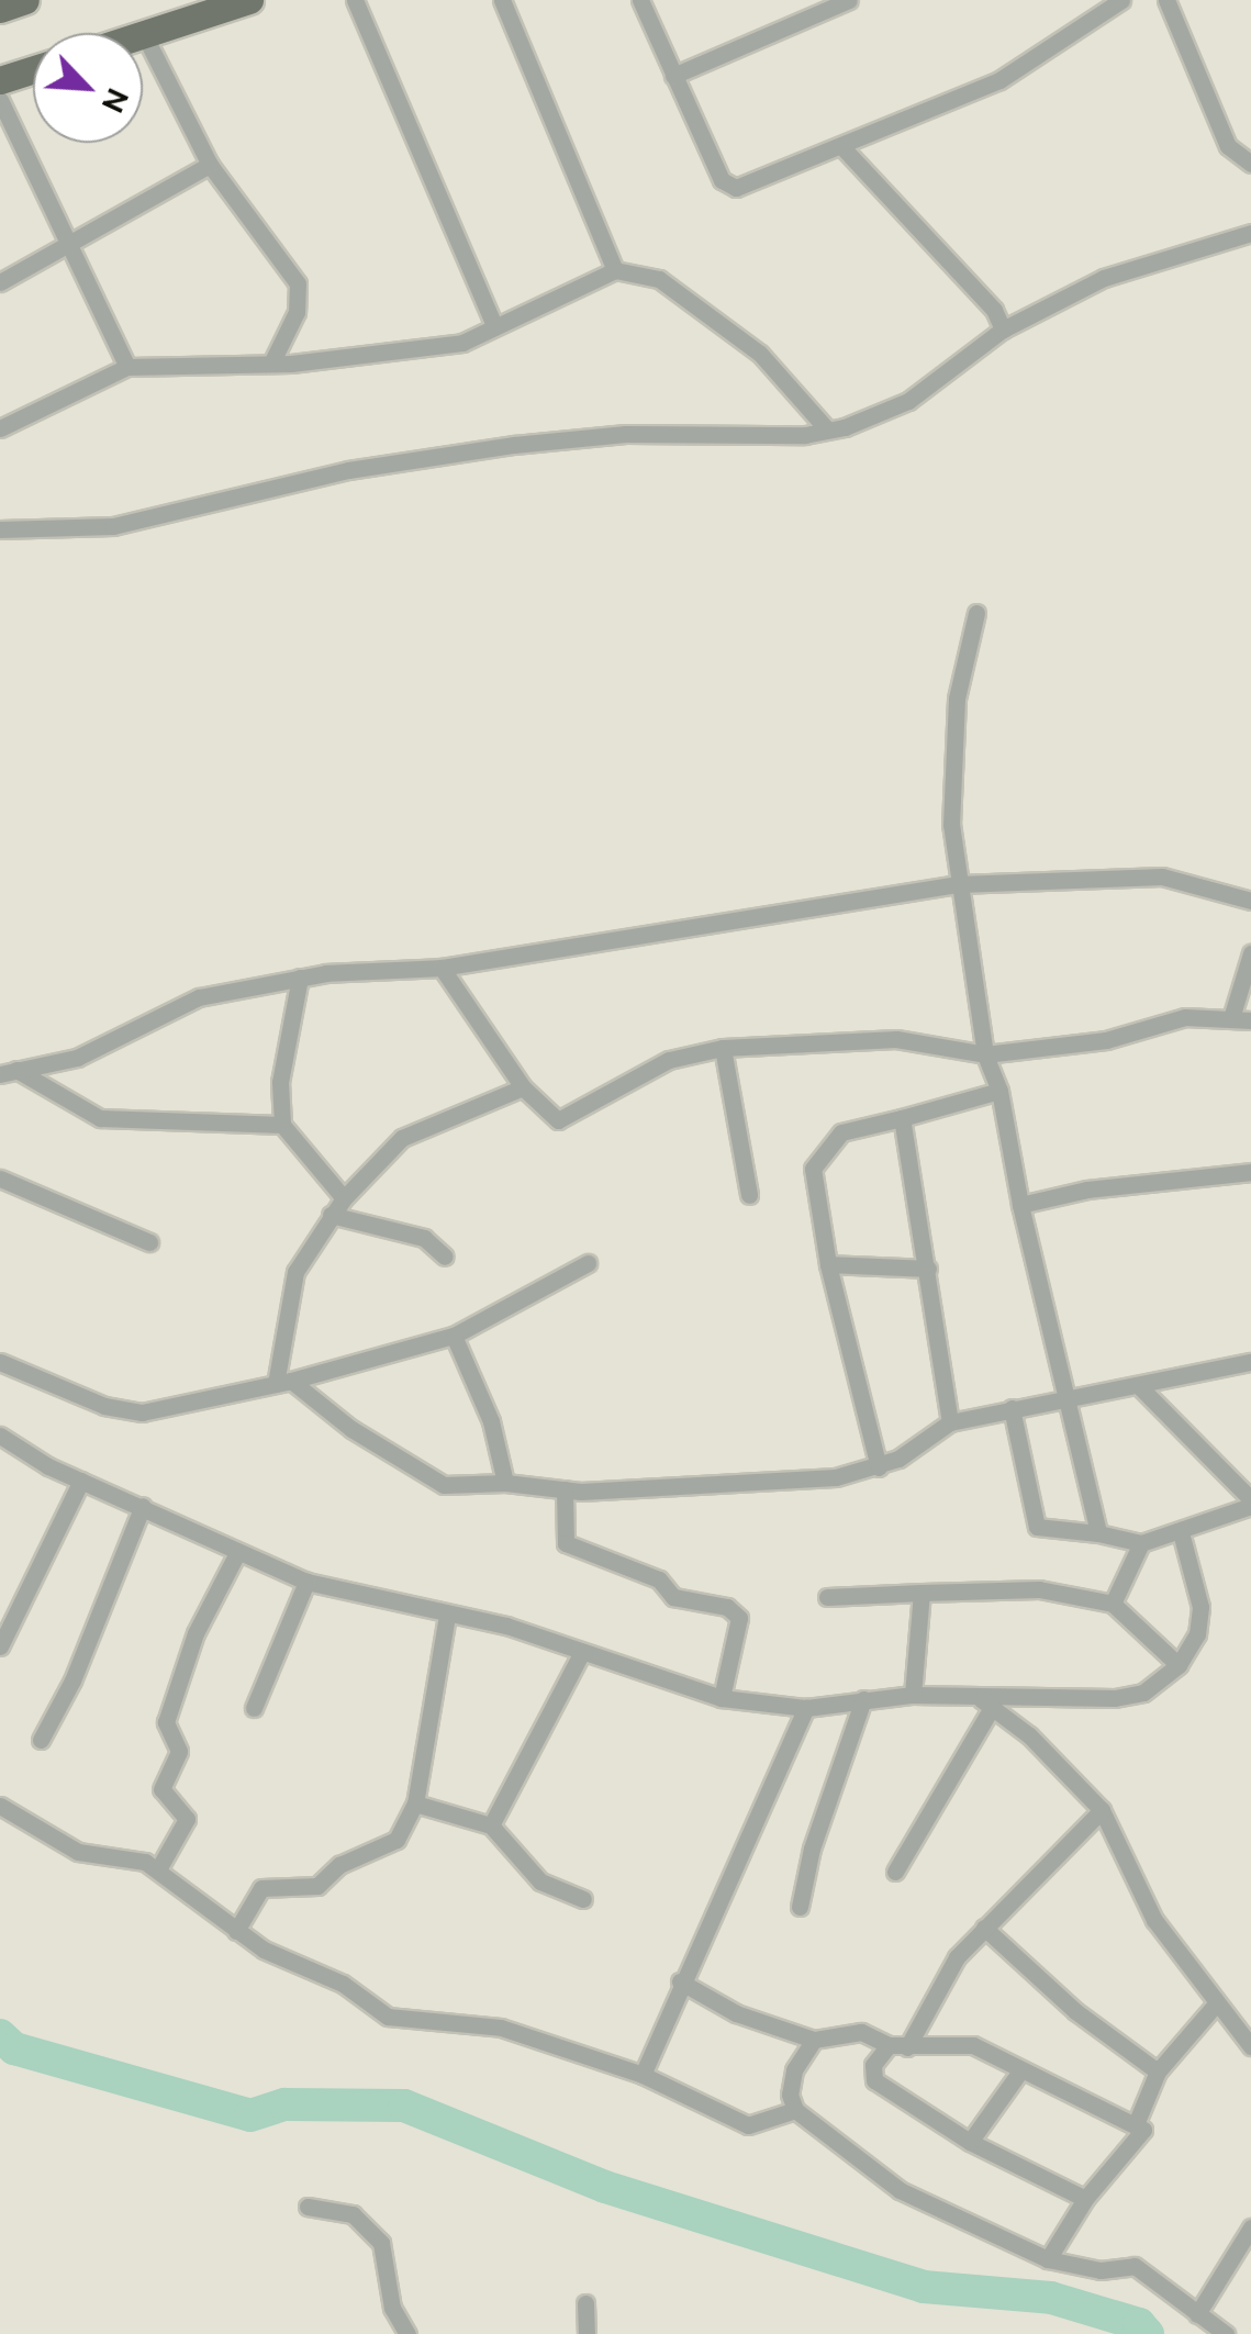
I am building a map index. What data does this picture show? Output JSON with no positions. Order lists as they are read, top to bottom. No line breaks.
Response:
{"north":"bottom right"}
